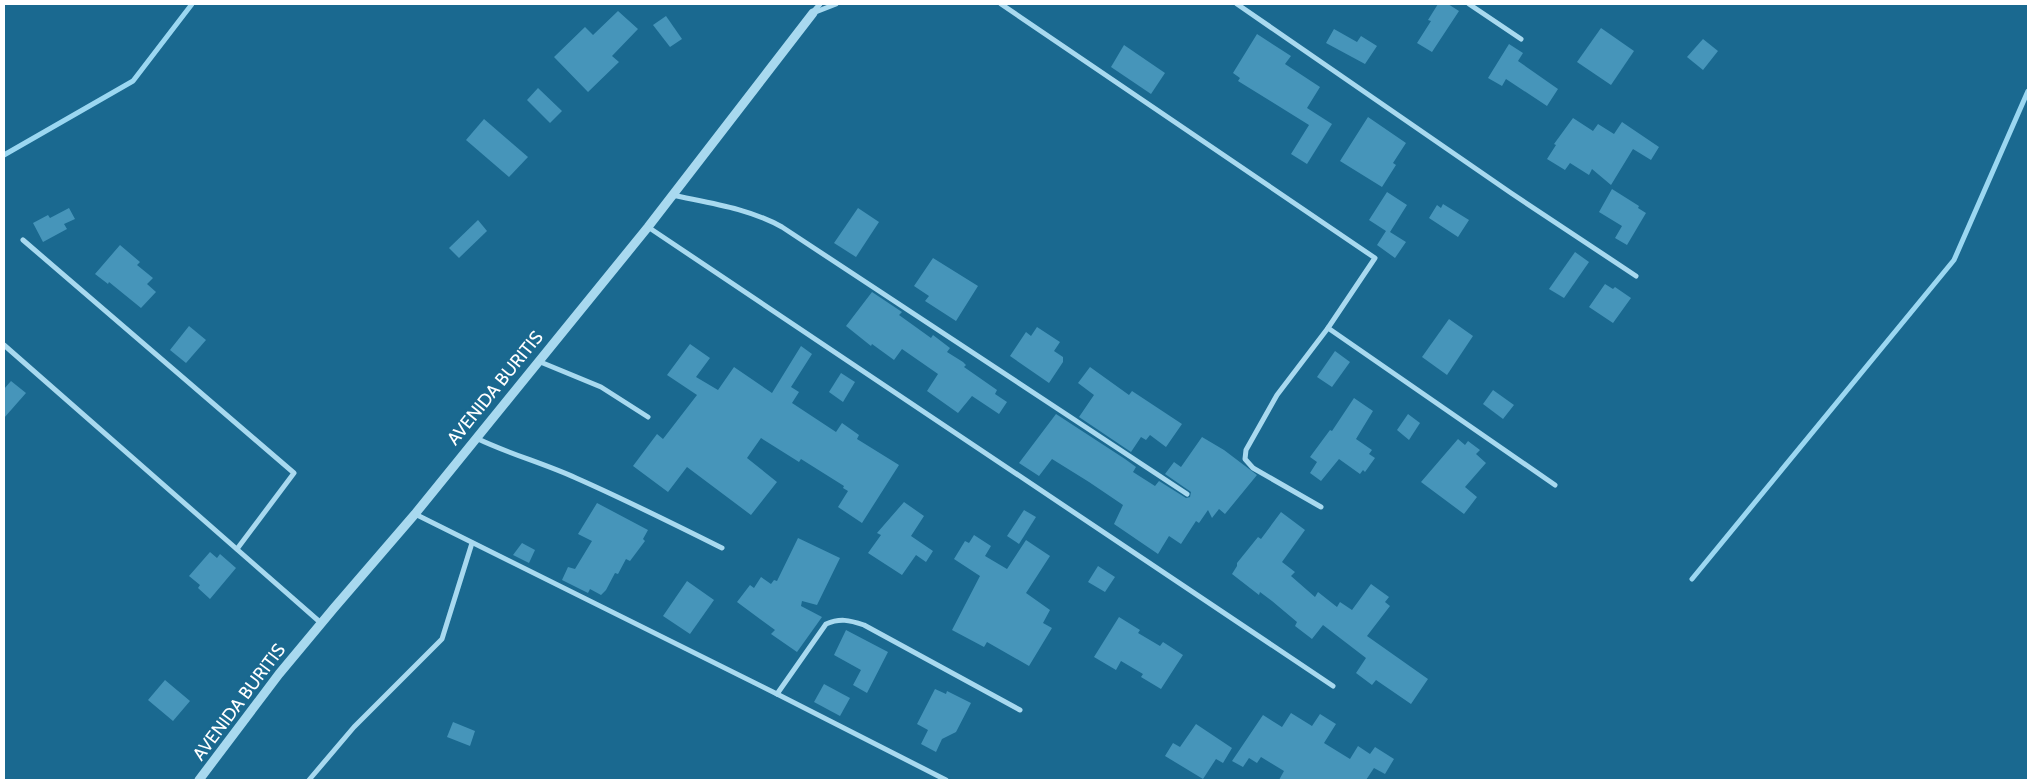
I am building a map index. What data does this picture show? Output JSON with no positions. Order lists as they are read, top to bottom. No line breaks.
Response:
{"streets":{"street":["AVENIDA BURITIS"]}}
